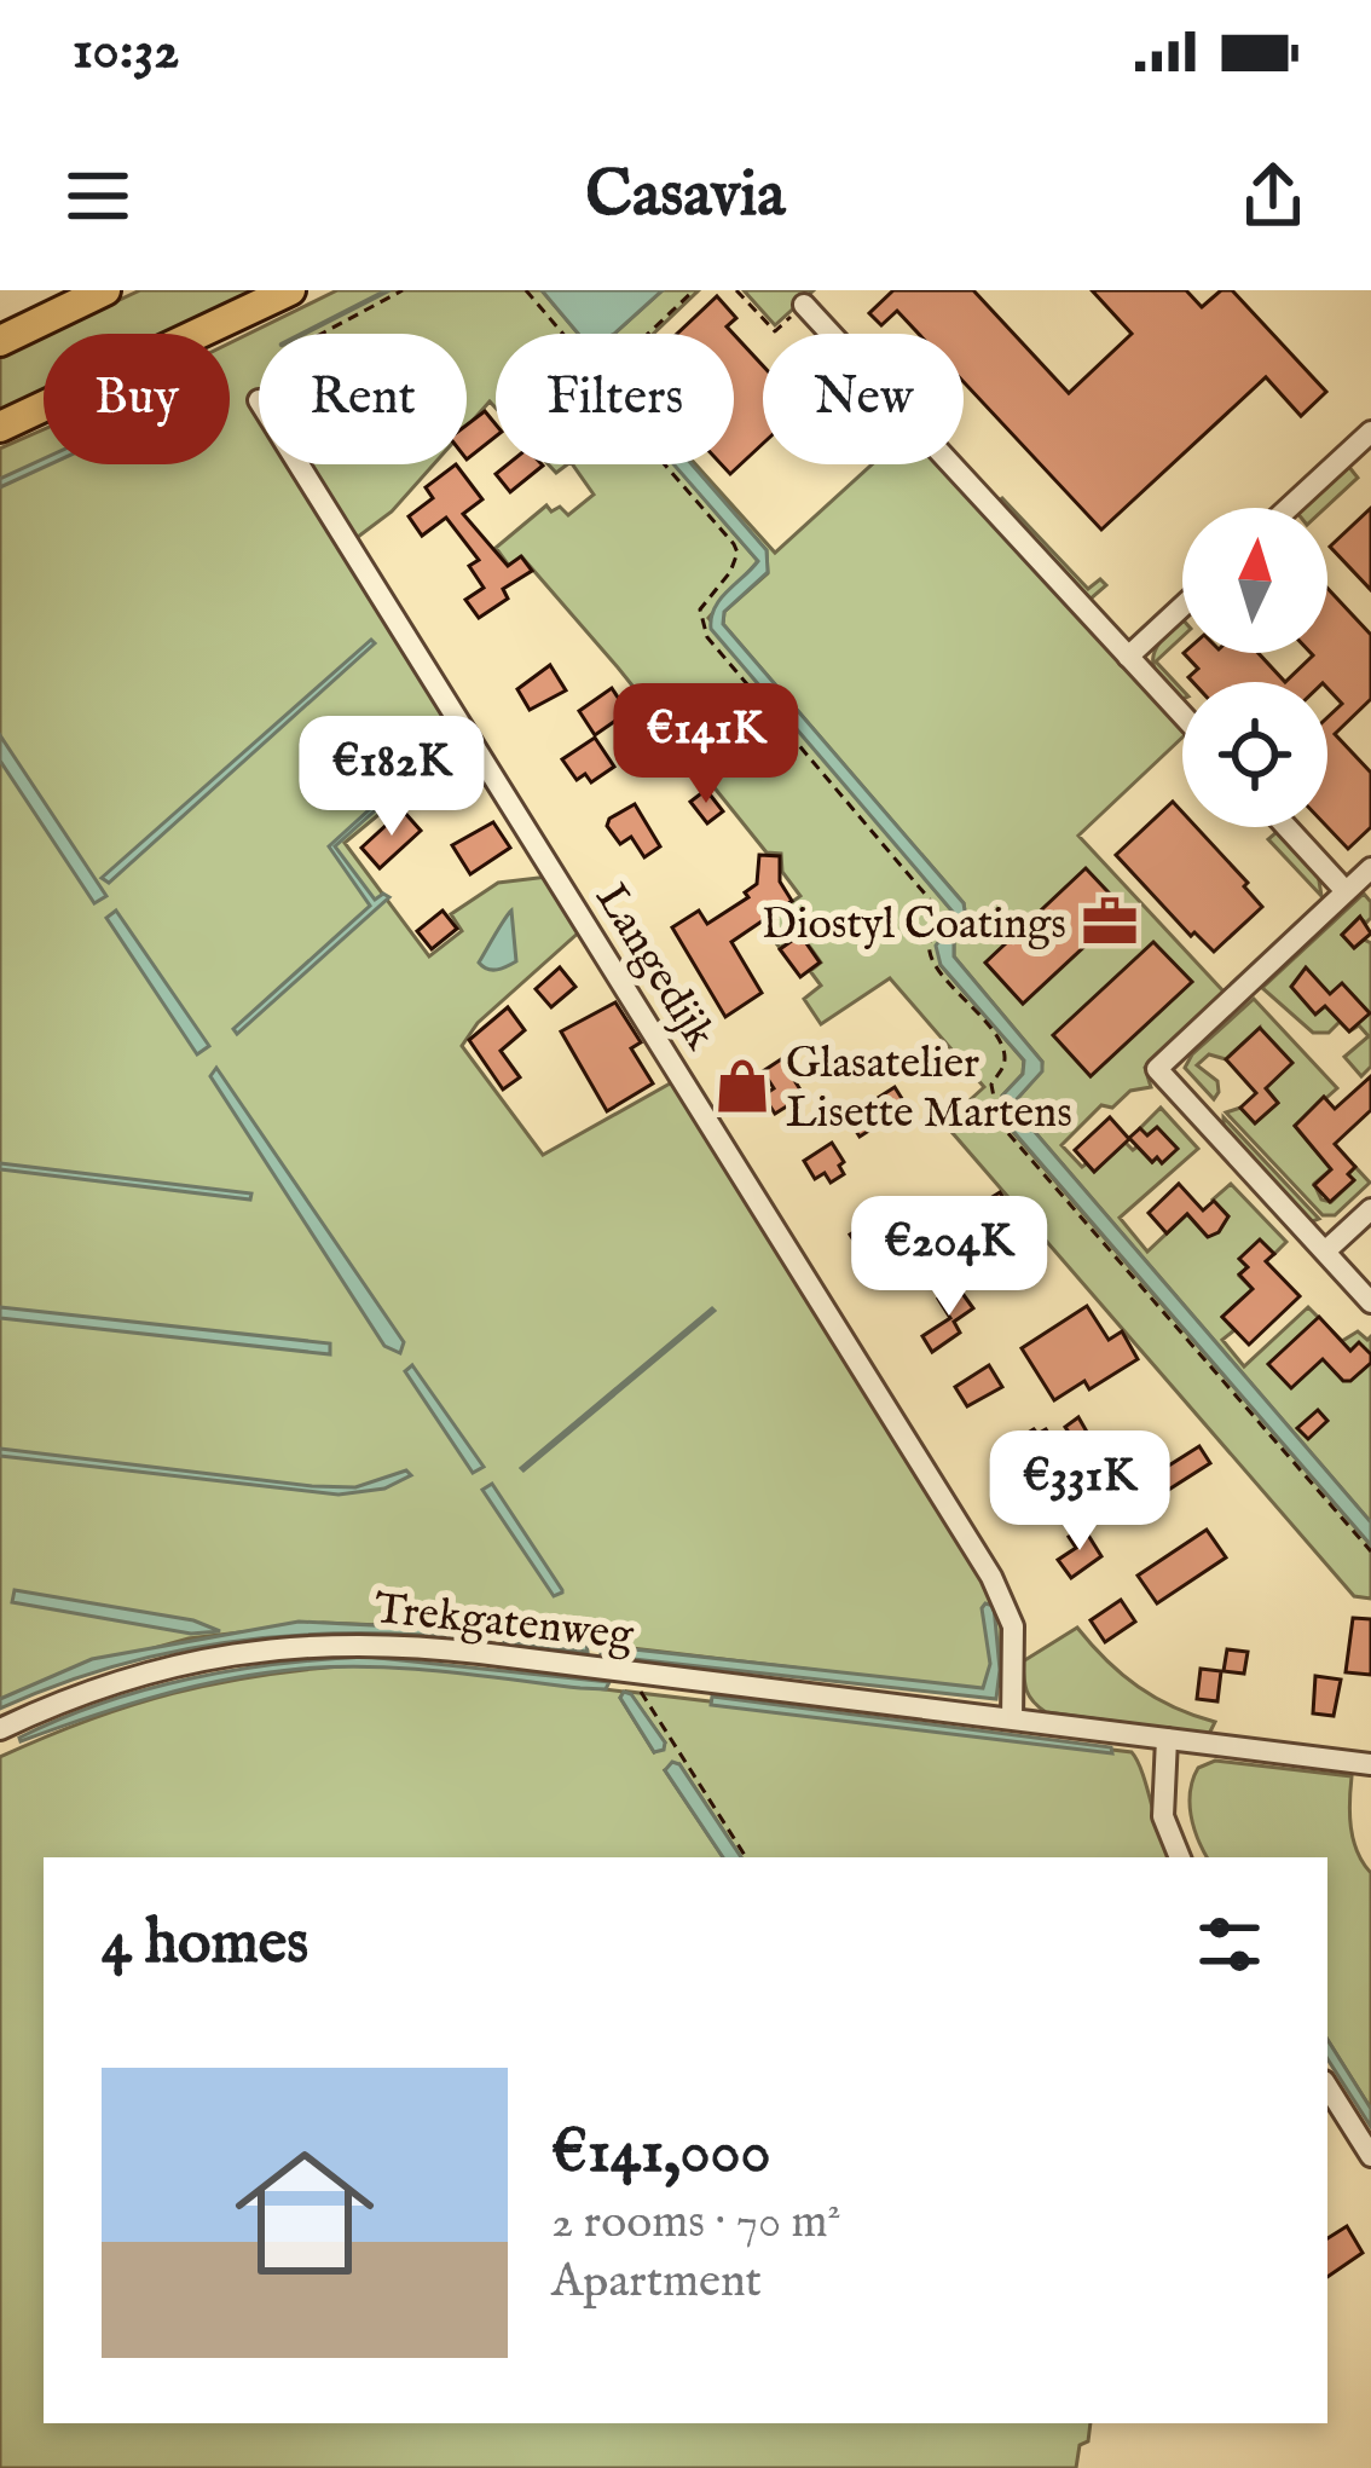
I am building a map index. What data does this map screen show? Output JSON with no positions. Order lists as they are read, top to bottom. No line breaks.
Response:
{"streets":{"street":["Langedijk","Trekgatenweg"]},"crossings":[["Langedijk","Trekgatenweg"]],"places":{"office":["Diostyl Coatings"],"shop":["Glasatelier Lisette Martens"]},"north":"top","page":{"status":"10:32","header":"Casavia","chip":["Buy","Rent","Filters","New"],"price":["€141K","€182K","€204K","€331K"],"heading":"4 homes","list":[{"name":"€141,000","note":"2 rooms · 70 m² · Apartment"}]}}
